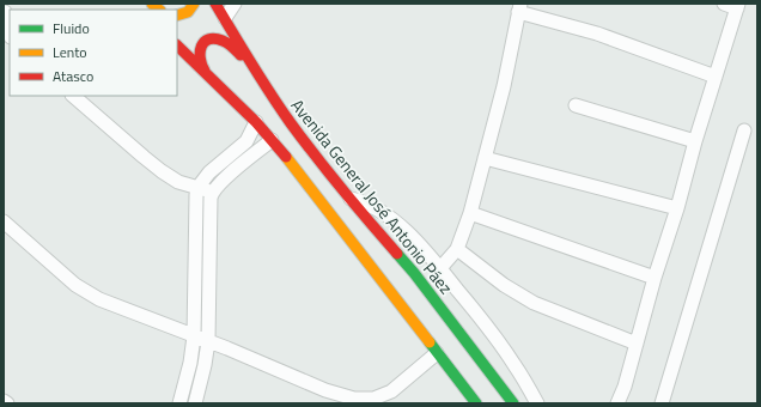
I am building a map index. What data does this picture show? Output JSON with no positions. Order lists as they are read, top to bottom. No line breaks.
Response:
{"streets":{"street":["Avenida General José Antonio Páez"]},"legend":["Fluido","Lento","Atasco"]}
